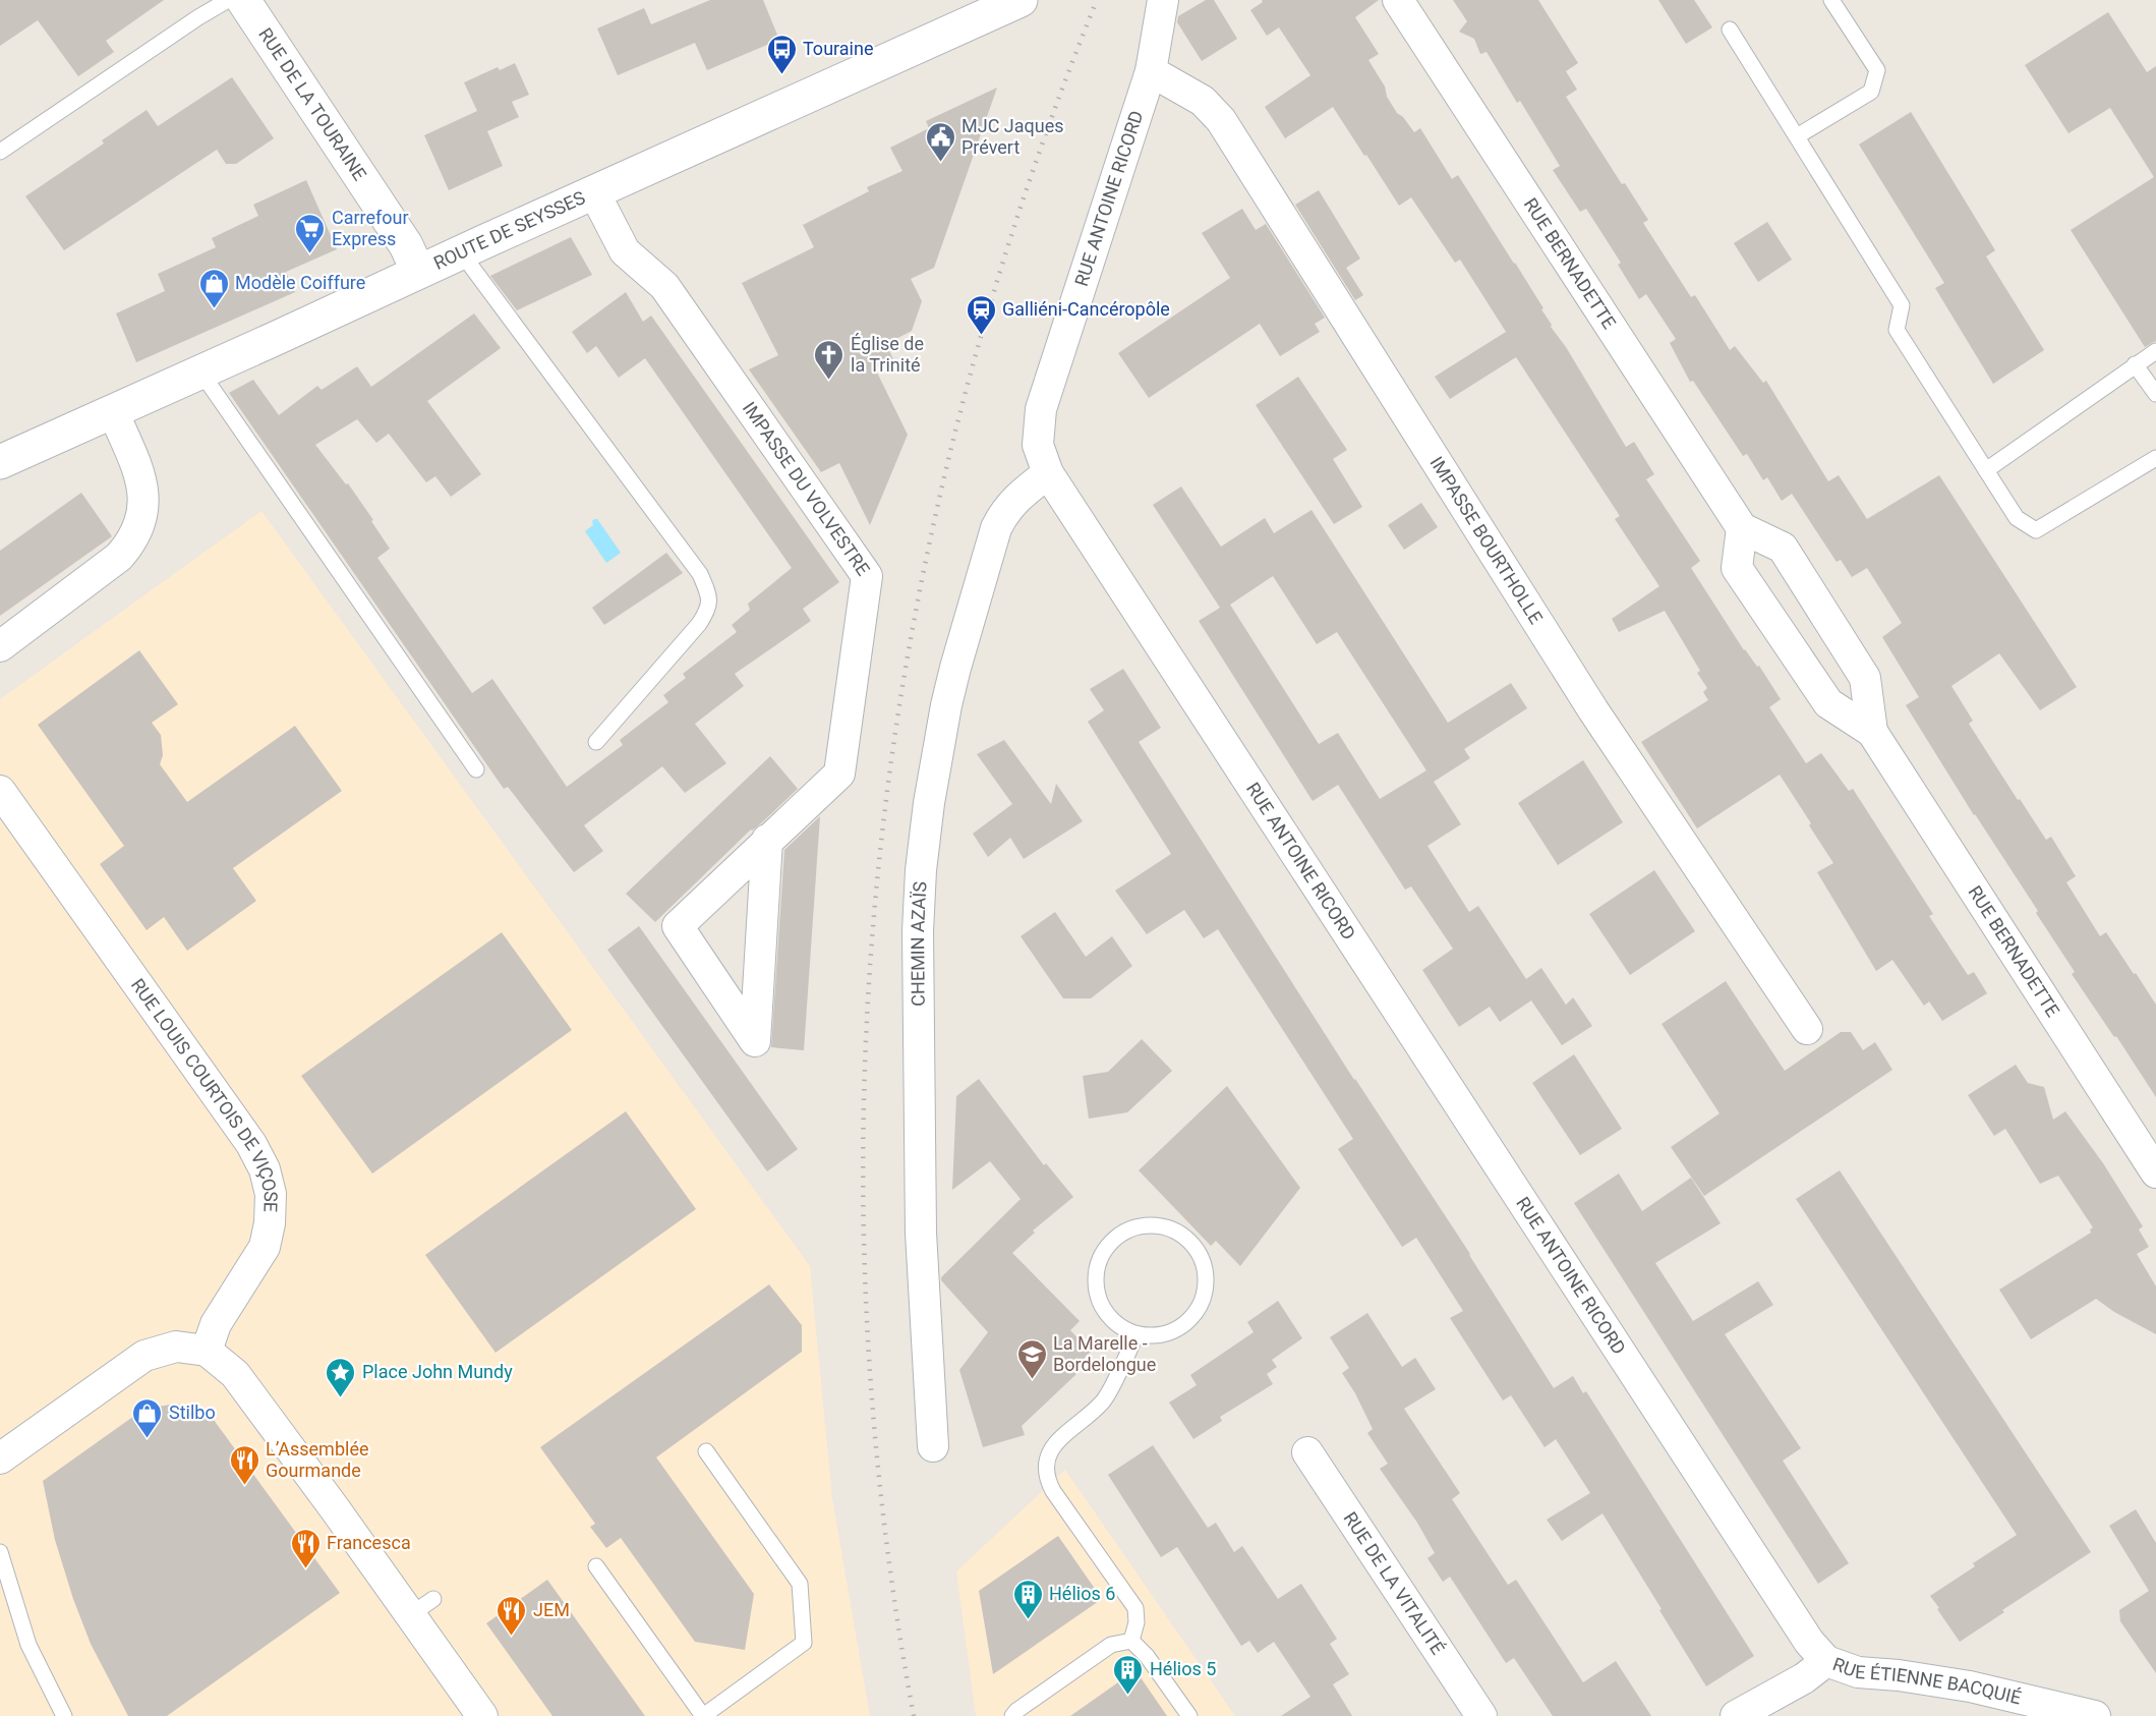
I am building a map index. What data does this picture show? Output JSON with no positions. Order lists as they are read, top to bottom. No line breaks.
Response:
{"streets":{"main road":["RUE DE LA TOURAINE","ROUTE DE SEYSSES"],"street":["RUE ANTOINE RICORD","RUE BERNADETTE","IMPASSE DU VOLVESTRE","IMPASSE BOURTHOLLE","CHEMIN AZAÏS","RUE LOUIS COURTOIS DE VIÇOSE","RUE DE LA VITALITÉ","RUE ÉTIENNE BACQUIÉ"]},"crossings":[["RUE DE LA TOURAINE","ROUTE DE SEYSSES"],["RUE ANTOINE RICORD","IMPASSE BOURTHOLLE"],["RUE ANTOINE RICORD","CHEMIN AZAÏS"],["RUE ANTOINE RICORD","RUE ÉTIENNE BACQUIÉ"],["ROUTE DE SEYSSES","IMPASSE DU VOLVESTRE"]],"places":{"bus stop":["Touraine"],"public building":["MJC Jaques Prévert"],"supermarket":["Carrefour Express"],"shop":["Modèle Coiffure","Stilbo"],"station":["Galliéni-Cancéropôle"],"church":["Église de la Trinité"],"school or university":["La Marelle - Bordelongue"],"place":["Place John Mundy"],"restaurant":["L’Assemblée Gourmande","Francesca","JEM"],"building":["Hélios 6","Hélios 5"]}}
